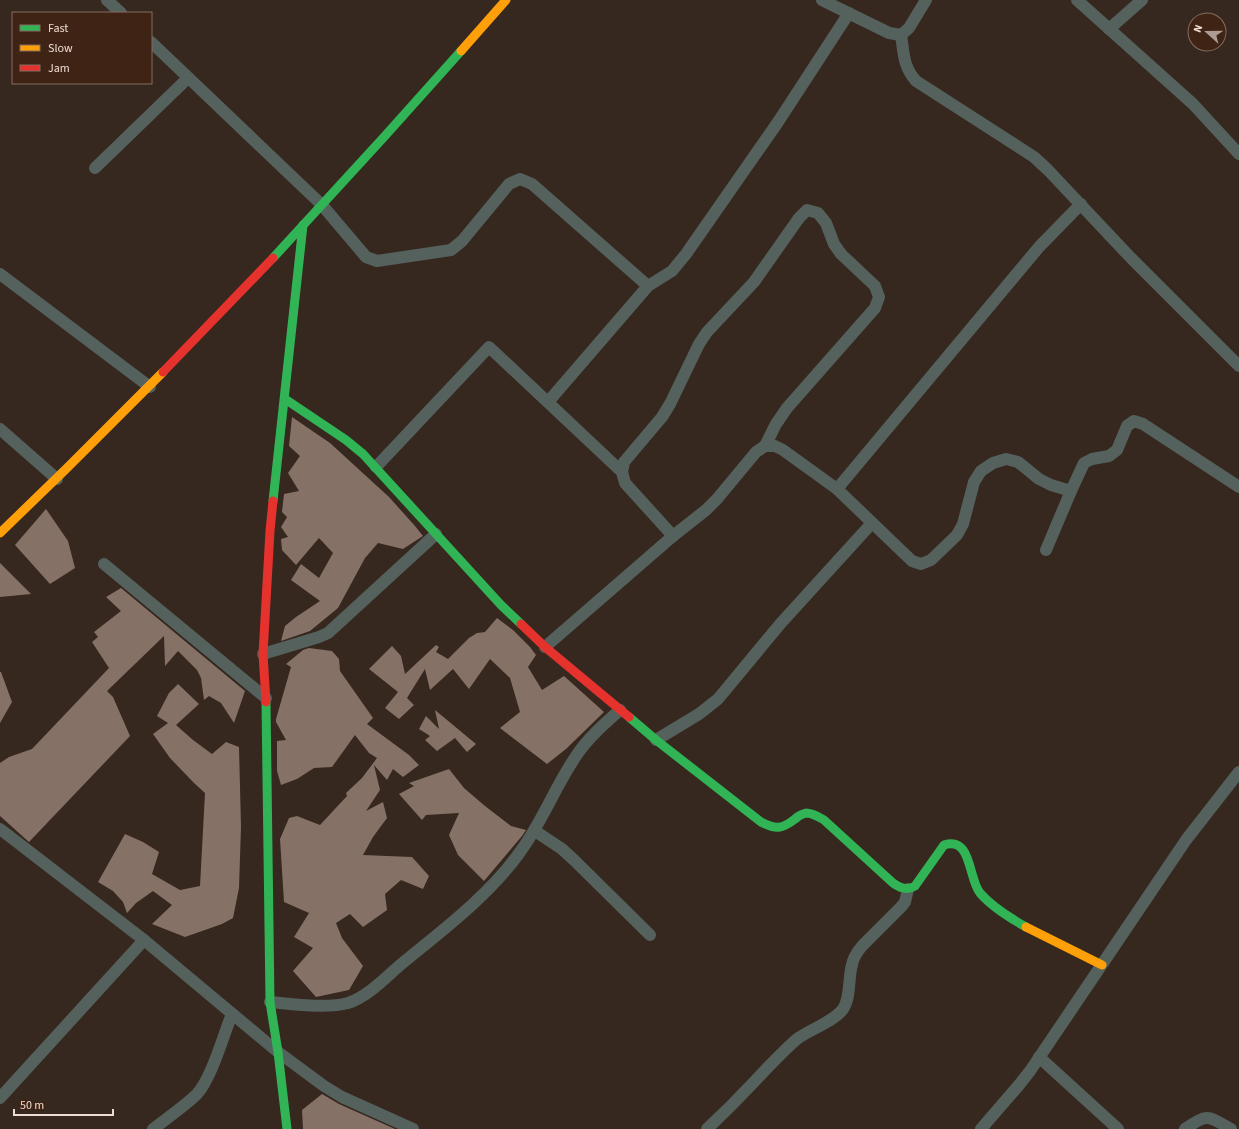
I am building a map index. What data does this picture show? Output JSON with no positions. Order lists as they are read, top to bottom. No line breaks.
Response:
{"legend":["Fast","Slow","Jam"],"scale_bar":"50 m","north":"left"}
